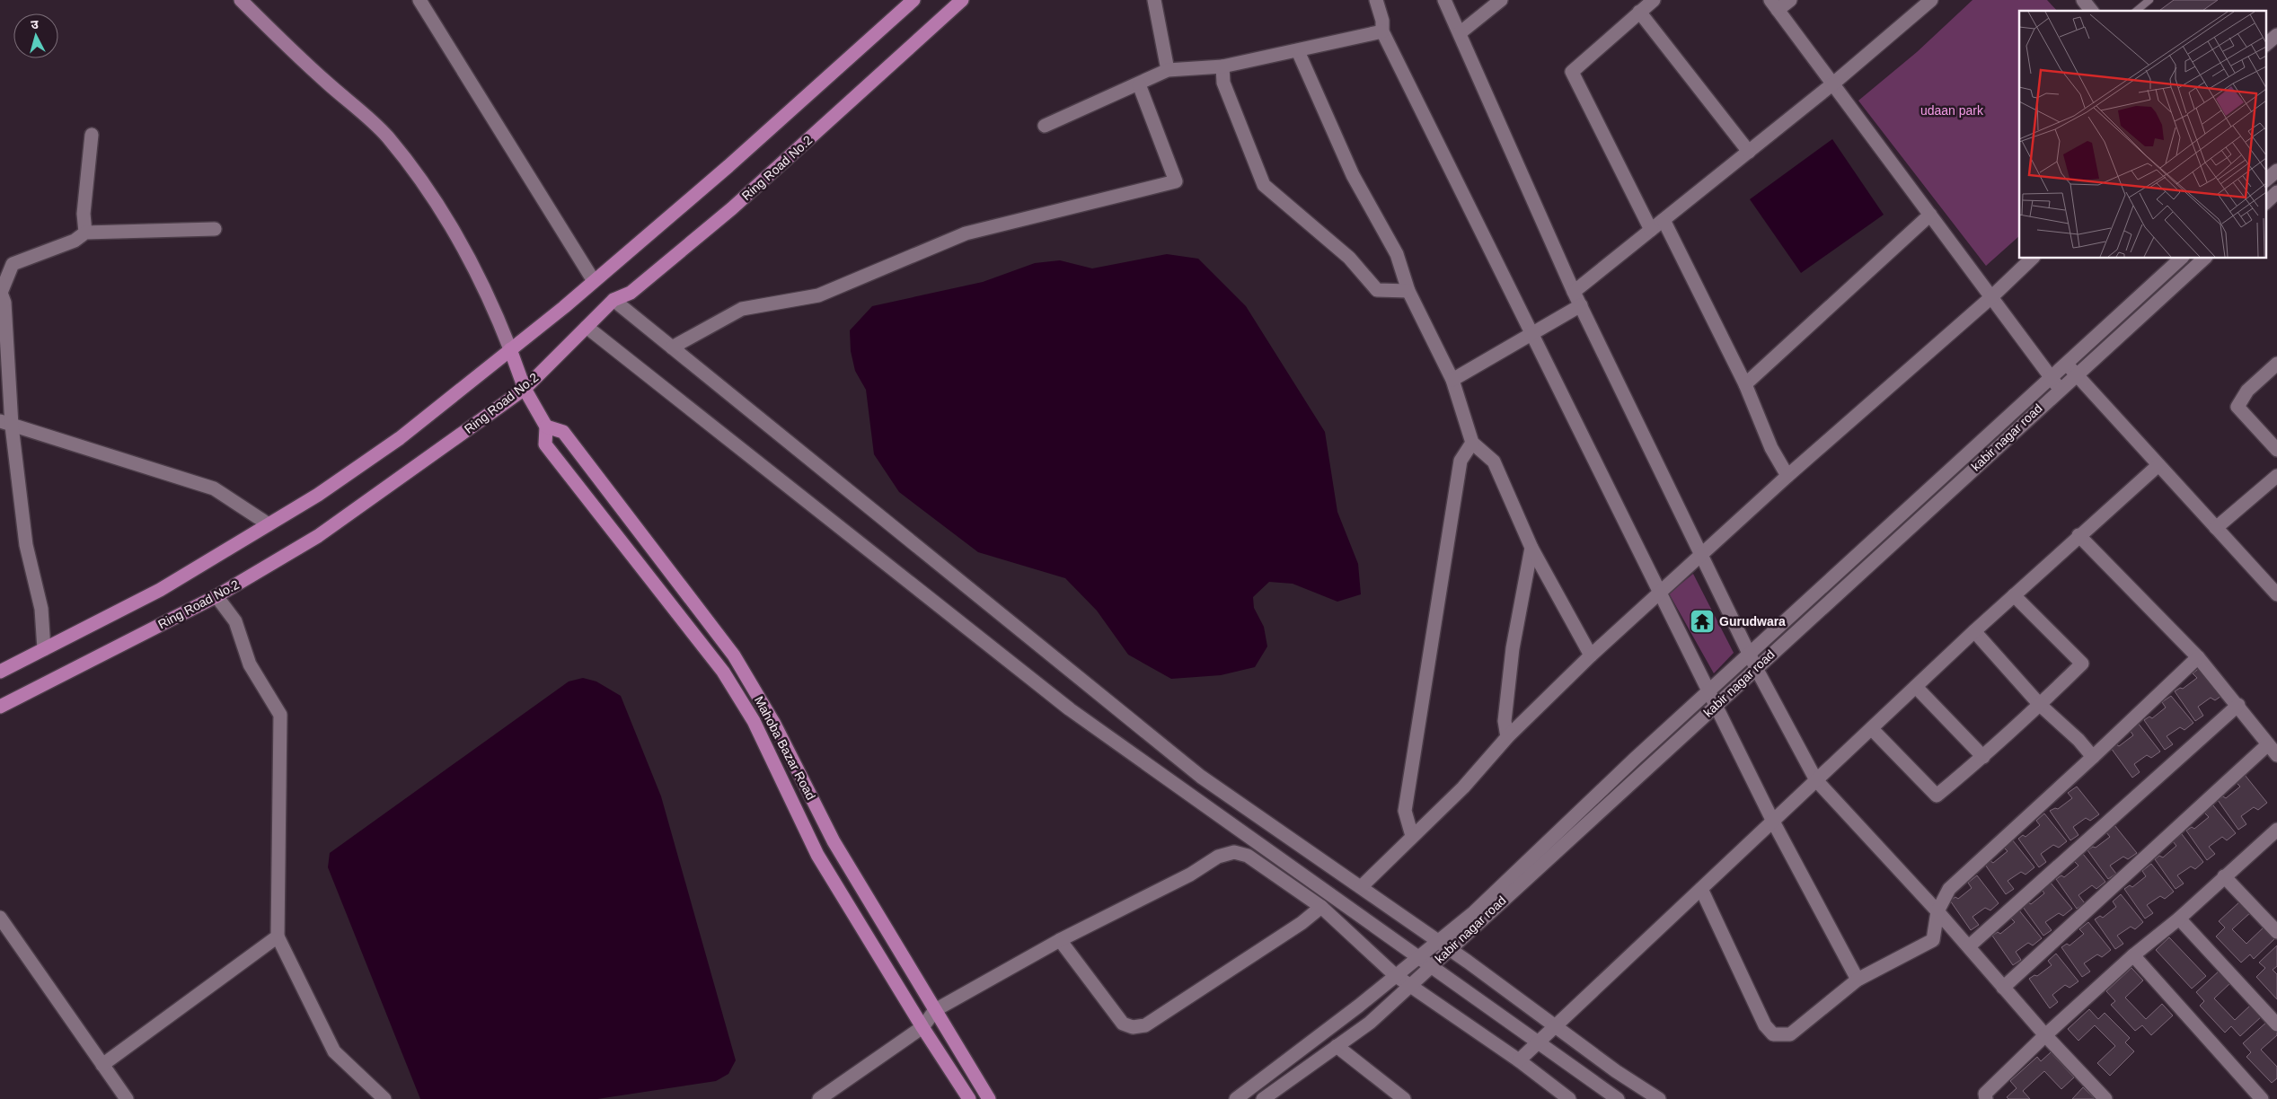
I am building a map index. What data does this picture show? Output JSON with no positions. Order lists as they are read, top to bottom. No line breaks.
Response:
{"streets":{"main road":["Ring Road No.2","Mahoba Bazar Road"],"street":["kabir nagar road"]},"crossings":[["Ring Road No.2","Mahoba Bazar Road"]],"parks":["udaan park"],"places":{"temple":["Gurudwara"]},"north":"top"}
